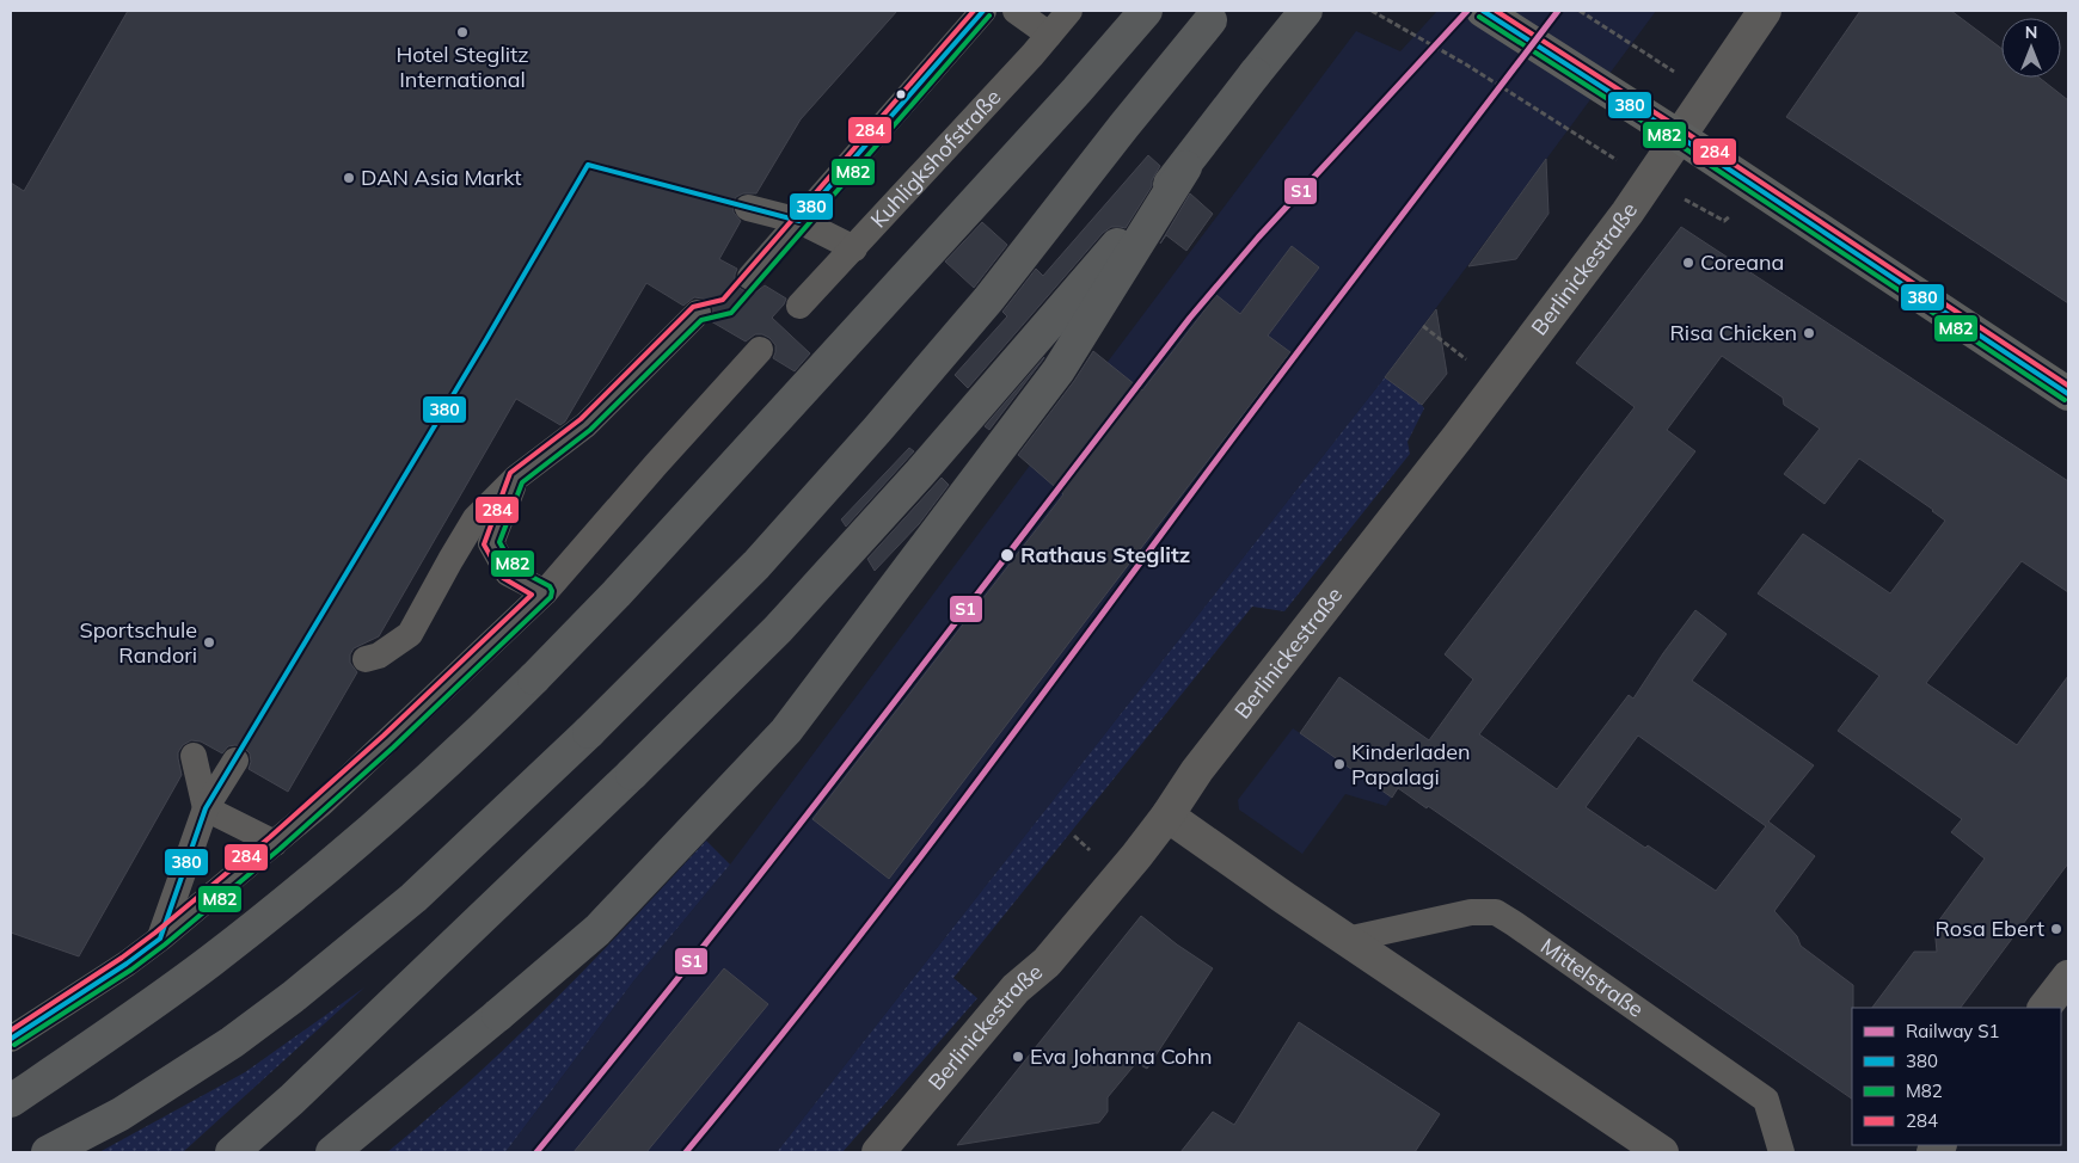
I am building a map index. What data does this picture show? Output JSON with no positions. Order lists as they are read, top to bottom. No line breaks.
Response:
{"streets":{"street":["Berlinickestraße"],"lane":["Kuhligkshofstraße","Mittelstraße"]},"places":["Hotel Steglitz International","DAN Asia Markt","Coreana","Risa Chicken","Rathaus Steglitz","Sportschule Randori","Kinderladen Papalagi","Rosa Ebert","Eva Johanna Cohn"],"lines":["rail line S1","transit line 380","transit line 284","transit line M82"],"legend":["Railway S1","380","M82","284"],"north":"top"}
